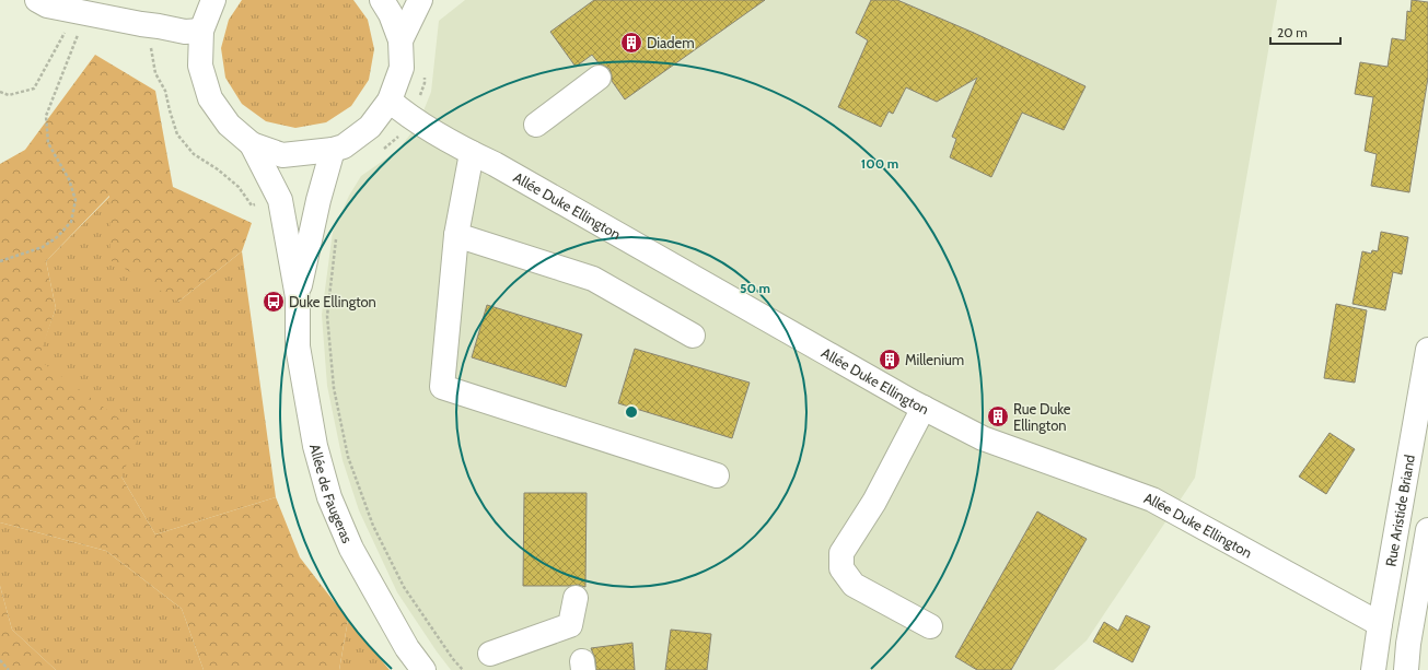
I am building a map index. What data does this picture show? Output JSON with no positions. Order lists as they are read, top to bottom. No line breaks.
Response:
{"streets":{"street":["Allée Duke Ellington","Allée de Faugeras","Rue Aristide Briand"]},"crossings":[["Allée Duke Ellington","Rue Aristide Briand"]],"places":{"building":["Diadem","Millenium","Rue Duke Ellington"],"bus stop":["Duke Ellington"]},"scale_bar":"20 m","rings":["100 m","50 m"]}
